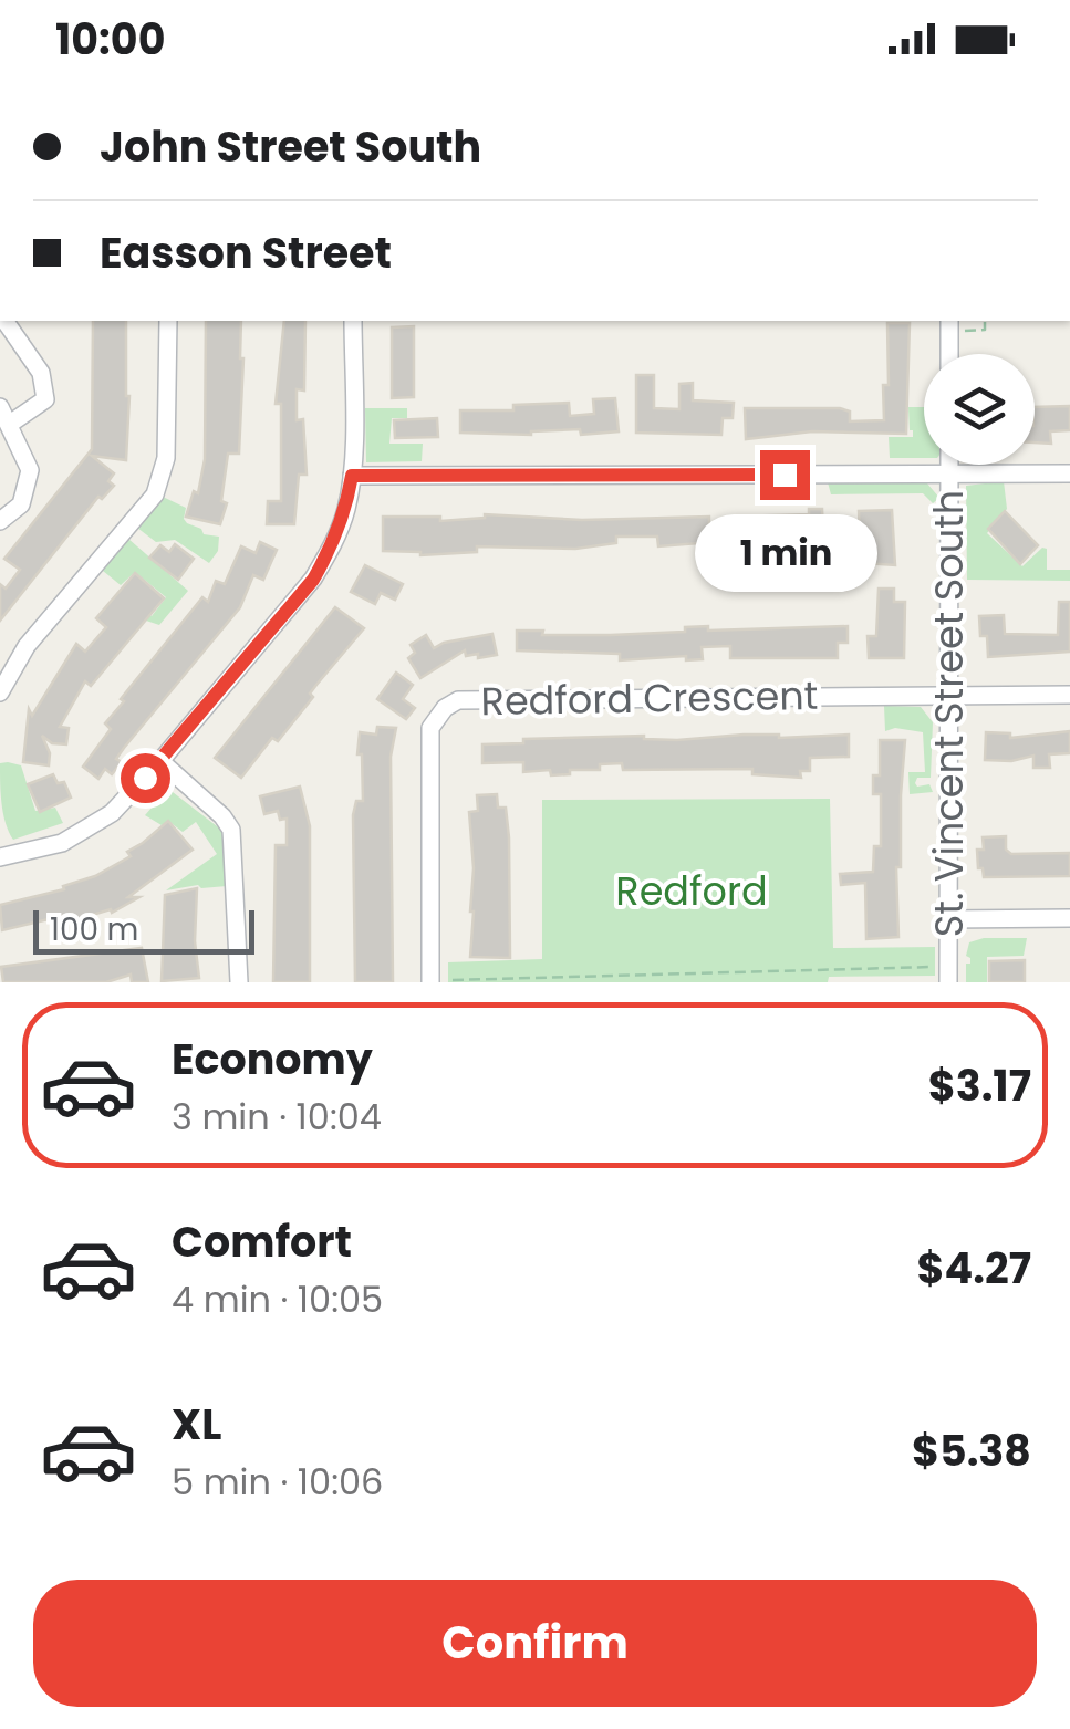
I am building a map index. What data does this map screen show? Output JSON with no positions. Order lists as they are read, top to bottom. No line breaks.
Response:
{"streets":{"street":["Redford Crescent","St. Vincent Street South"]},"crossings":[["Redford Crescent","St. Vincent Street South"]],"parks":["Redford"],"scale_bar":"100 m","page":{"status":"10:00","banner":["John Street South","Easson Street"],"bubble":"1 min","scale":"100 m","list":[{"name":"Economy","note":"3 min · 10:04","value":"$3.17"},{"name":"Comfort","note":"4 min · 10:05","value":"$4.27"},{"name":"XL","note":"5 min · 10:06","value":"$5.38"}],"buttons":"Confirm"}}
